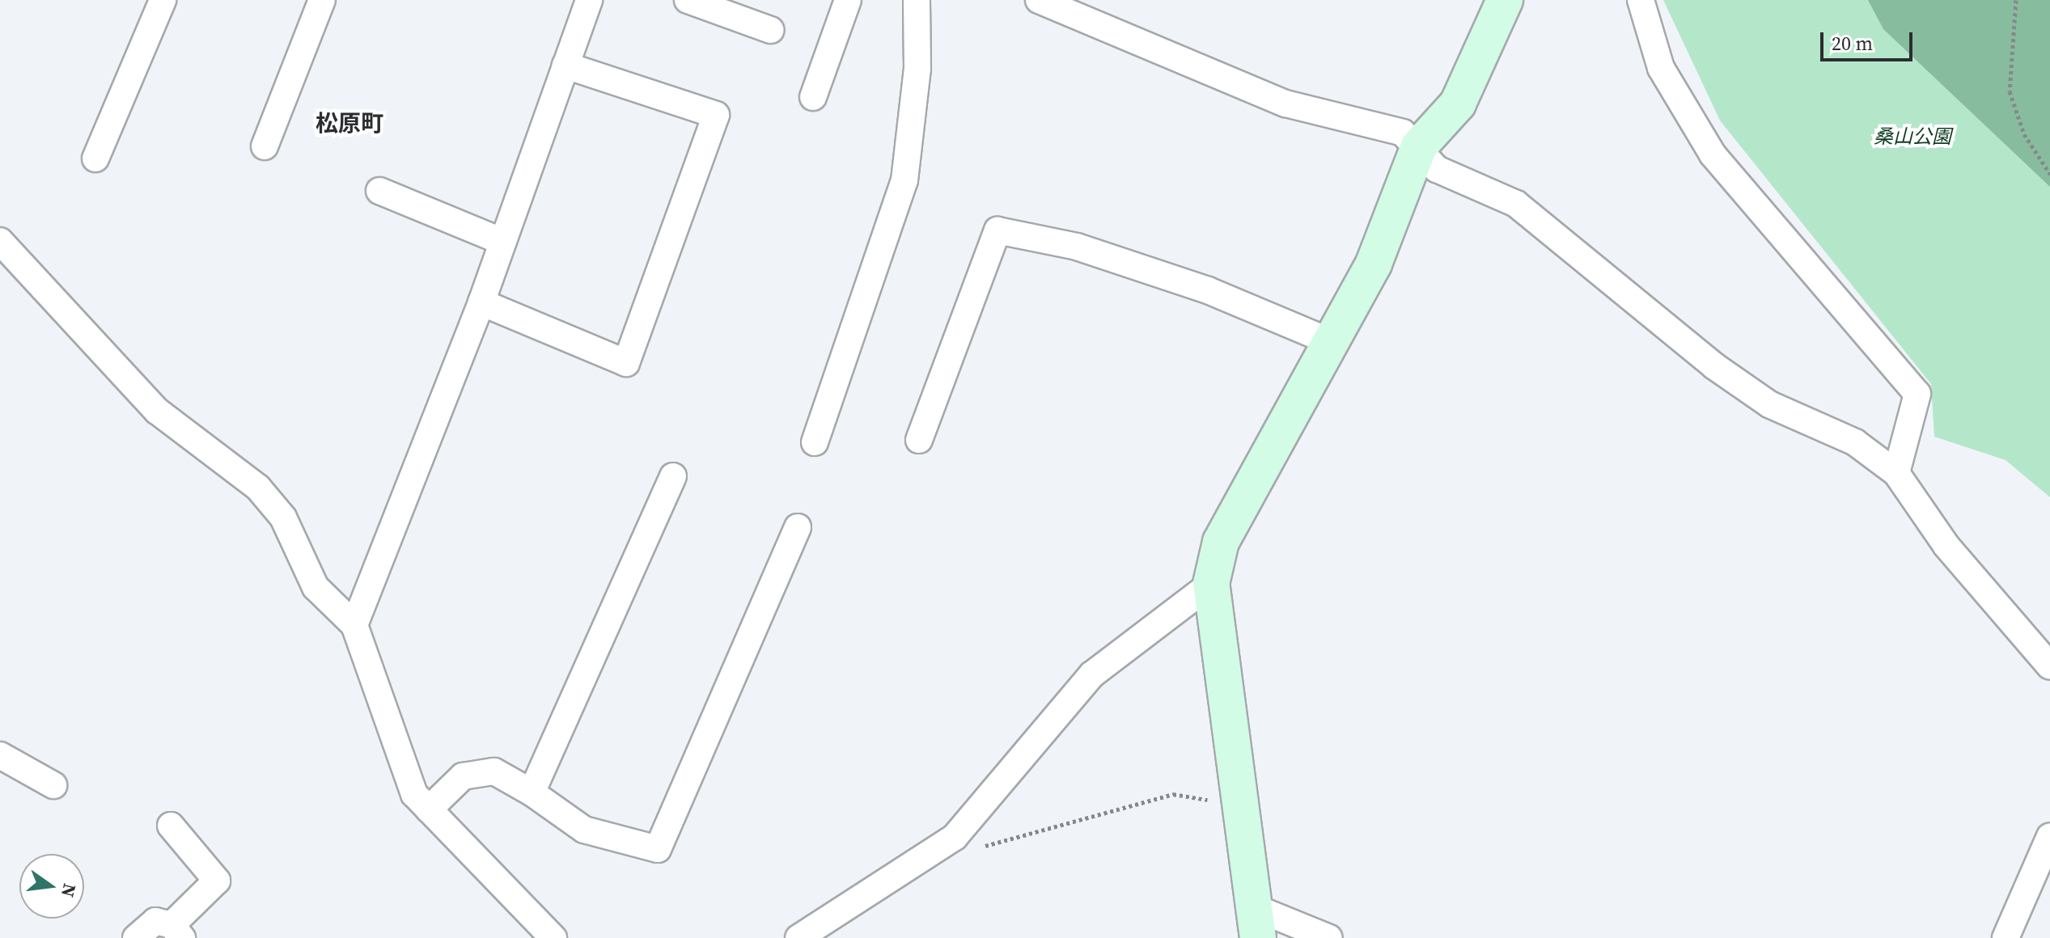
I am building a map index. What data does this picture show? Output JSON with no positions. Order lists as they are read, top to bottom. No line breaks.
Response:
{"districts":["松原町"],"parks":["桑山公園"],"scale_bar":"20 m","north":"right"}
